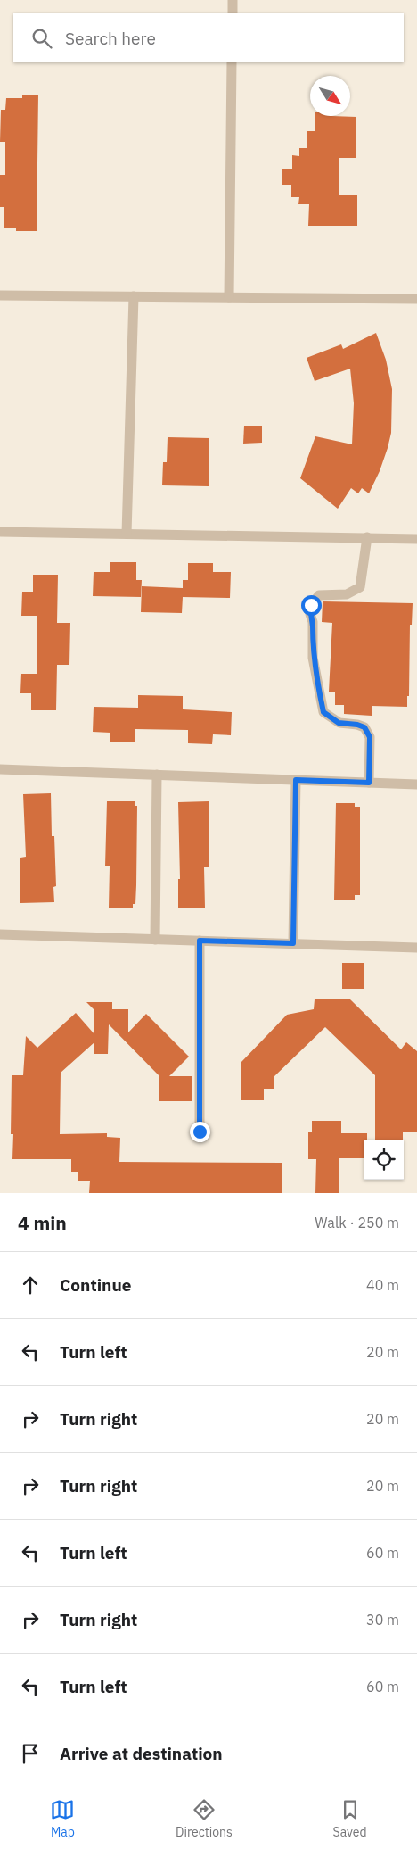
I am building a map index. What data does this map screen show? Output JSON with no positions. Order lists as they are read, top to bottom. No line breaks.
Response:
{"north":"bottom right","page":{"search":"Search here","heading":["4 min","Walk · 250 m"],"list":[["Continue","40 m"],["Turn left","20 m"],["Turn right","20 m"],["Turn right","20 m"],["Turn left","60 m"],["Turn right","30 m"],["Turn left","60 m"],"Arrive at destination"],"nav":["Map","Directions","Saved"]}}
